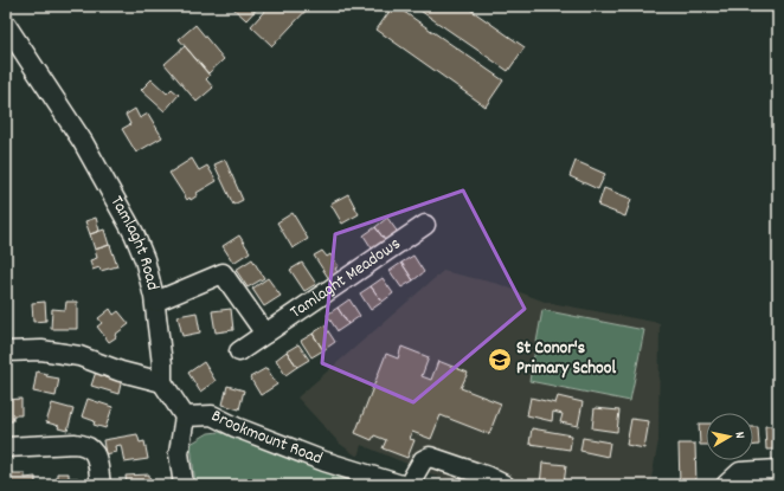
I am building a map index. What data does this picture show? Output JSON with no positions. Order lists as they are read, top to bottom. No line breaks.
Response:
{"streets":{"street":["Tamlaght Road","Tamlaght Meadows","Brookmount Road"]},"places":{"school or university":["St Conor's Primary School"]},"north":"right"}
